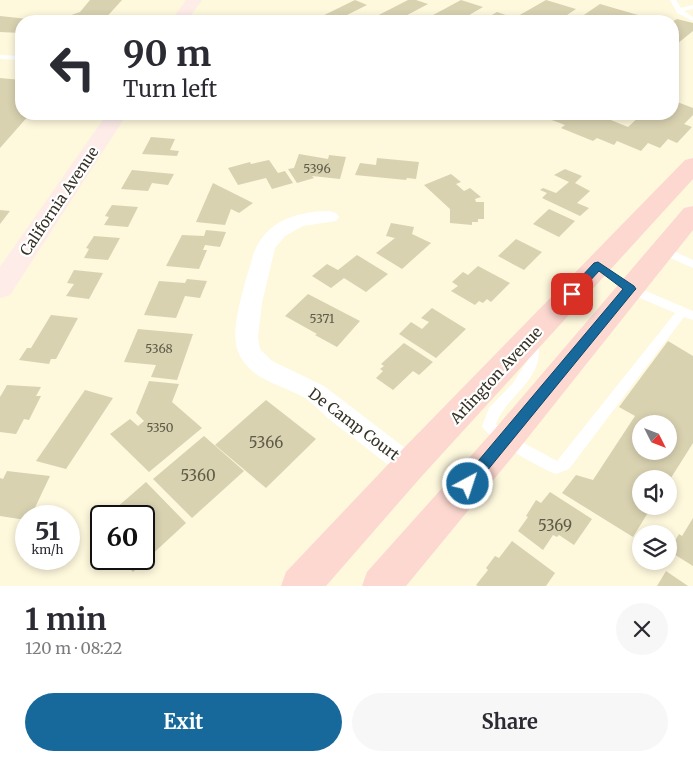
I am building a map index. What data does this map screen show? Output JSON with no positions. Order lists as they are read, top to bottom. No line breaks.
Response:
{"streets":{"main road":["California Avenue","Arlington Avenue"],"street":["De Camp Court"]},"crossings":[["Arlington Avenue","De Camp Court"]],"house_numbers":["5396","5371","5368","5350","5366","5360","5369"],"north":"bottom right","page":{"turn":["90 m","Turn left"],"speed":"51 km/h","limit":"60","heading":["1 min","120 m · 08:22"],"buttons":["Exit","Share"]}}
